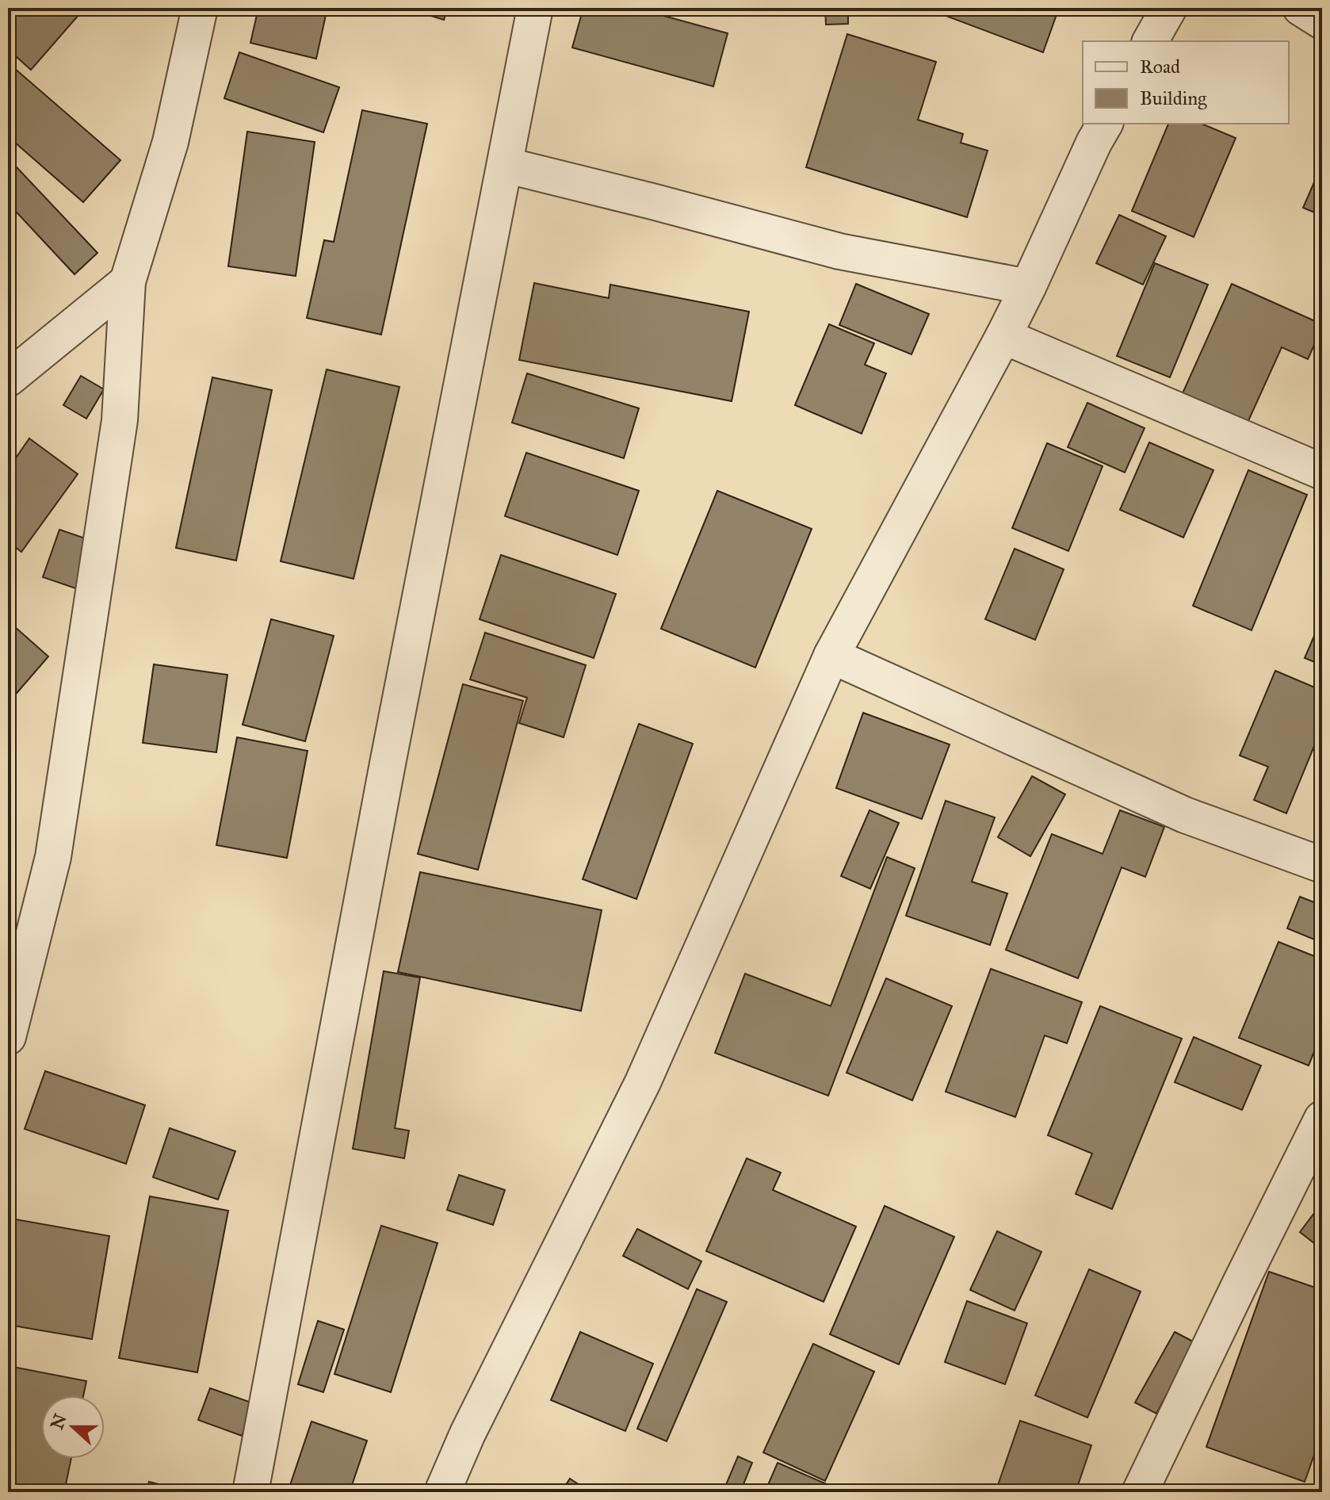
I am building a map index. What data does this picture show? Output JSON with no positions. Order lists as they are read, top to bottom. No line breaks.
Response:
{"legend":["Road","Building"],"north":"left"}
